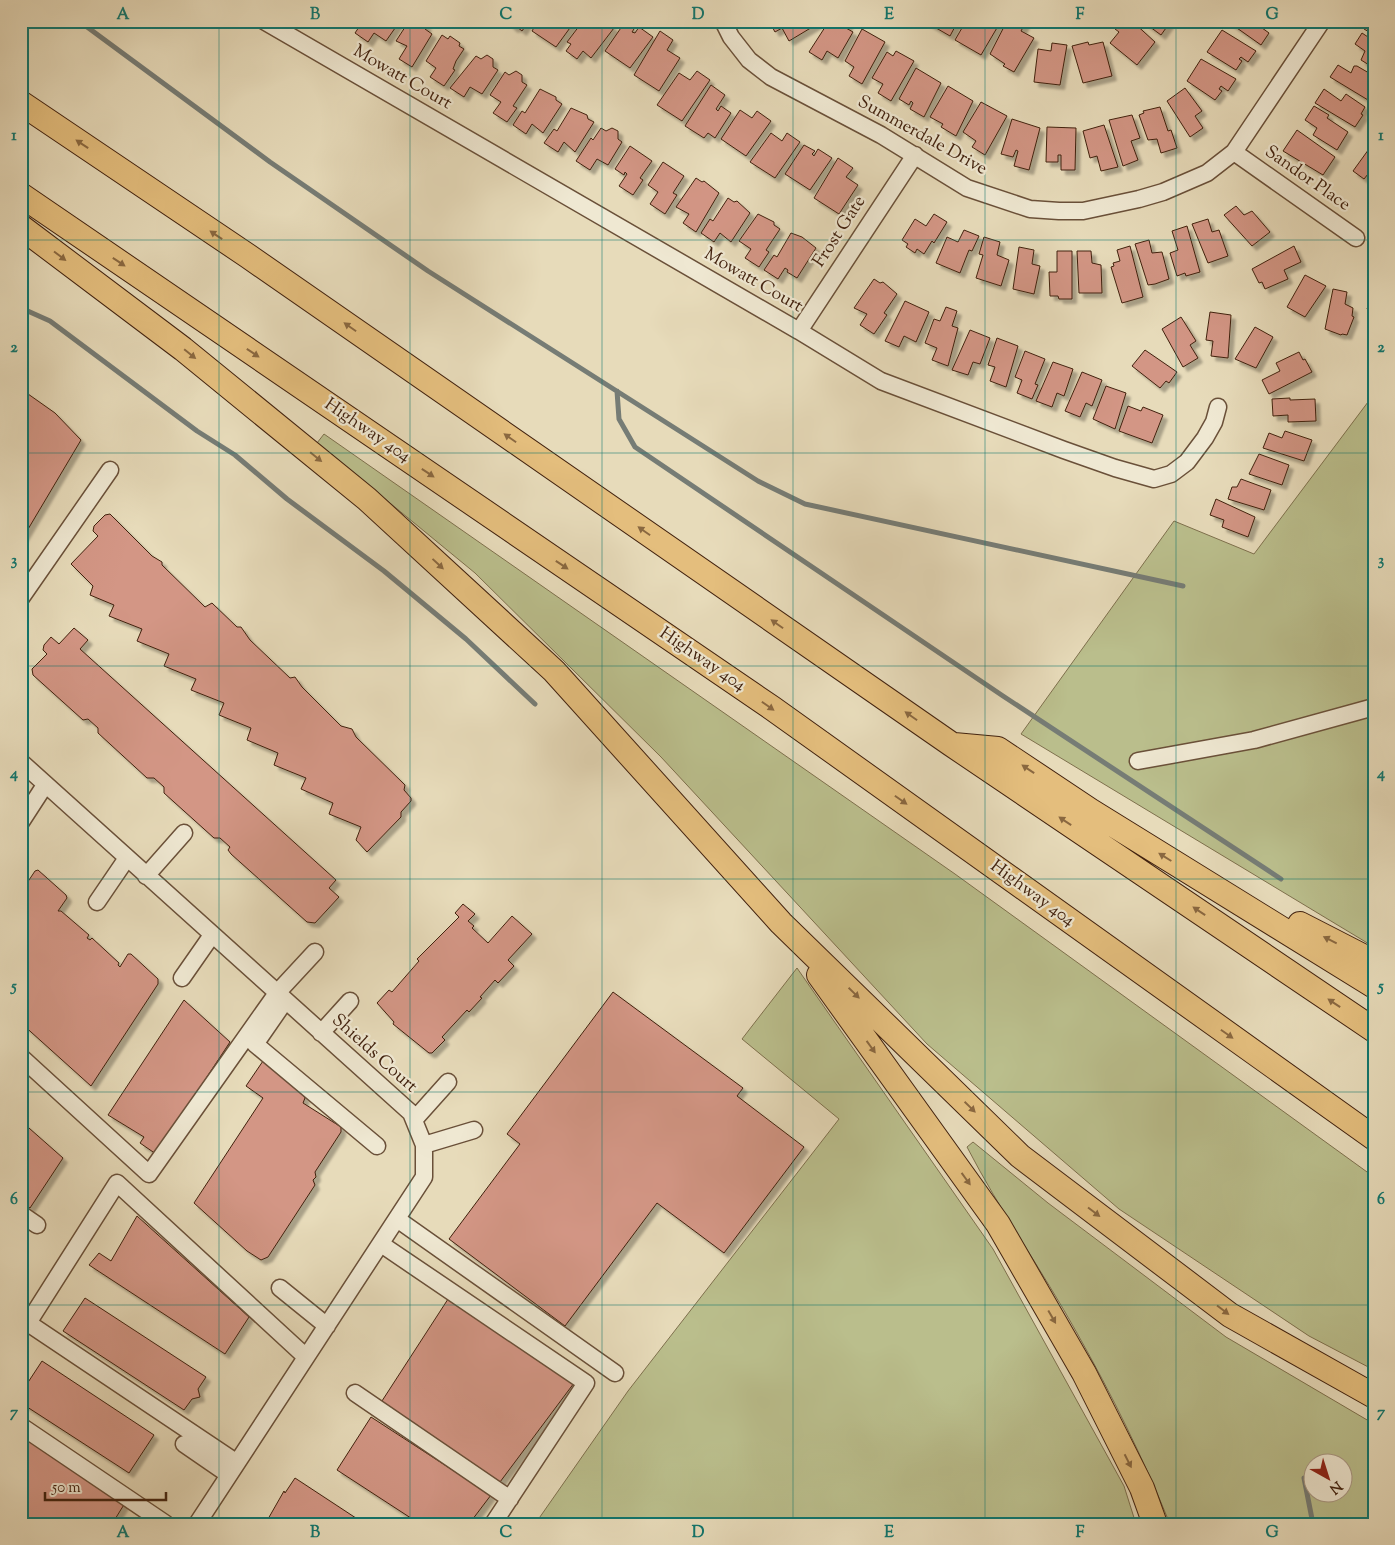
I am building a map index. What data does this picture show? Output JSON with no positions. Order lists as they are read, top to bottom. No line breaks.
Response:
{"streets":{"highway":["Highway 404"],"street":["Mowatt Court","Summerdale Drive","Sandor Place","Frost Gate","Shields Court"]},"crossings":[["Mowatt Court","Frost Gate"],["Summerdale Drive","Sandor Place"],["Summerdale Drive","Frost Gate"]],"scale_bar":"50 m","north":"bottom right","grid":{"columns":["A","B","C","D","E","F","G"],"rows":["1","2","3","4","5","6","7"]}}
